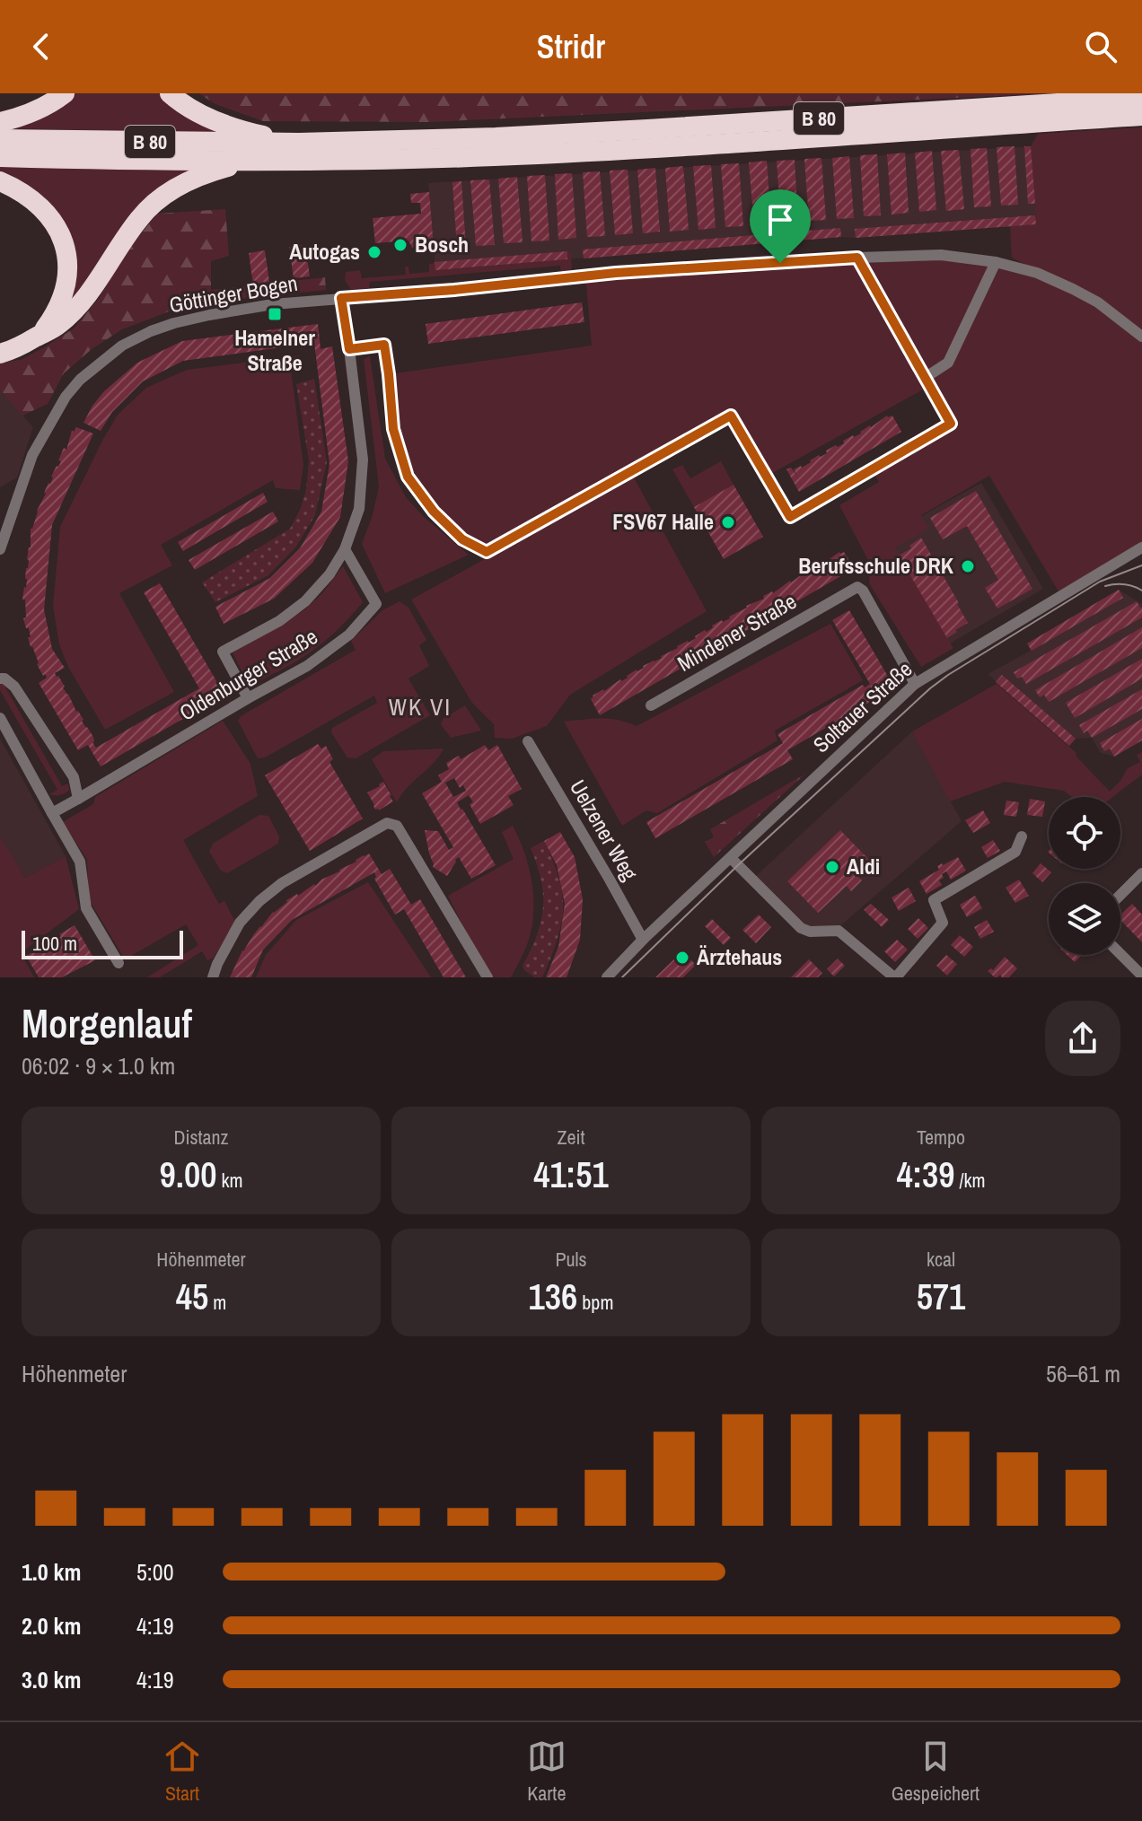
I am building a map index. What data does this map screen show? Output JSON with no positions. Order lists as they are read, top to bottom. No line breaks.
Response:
{"streets":{"highway":["B 80"],"street":["Göttinger Bogen","Mindener Straße","Oldenburger Straße","Soltauer Straße","Uelzener Weg"]},"crossings":[["Mindener Straße","Soltauer Straße"],["Soltauer Straße","Uelzener Weg"]],"districts":["WK VI"],"places":{"other":["Bosch","Autogas","FSV67 Halle","Berufsschule DRK","Aldi","Ärztehaus"],"transit":["Hamelner Straße"]},"scale_bar":"100 m","page":{"header":"Stridr","scale":"100 m","heading":["Morgenlauf","06:02 · 9 × 1.0 km"],"stats":[["Distanz","9.00 km"],["Zeit","41:51"],["Tempo","4:39 /km"],["Höhenmeter","45 m"],["Puls","136 bpm"],["kcal","571"]],"chart":["Höhenmeter","56–61 m"],"list":[{"name":"1.0 km","note":"5:00"},{"name":"2.0 km","note":"4:19"},{"name":"3.0 km","note":"4:19"}],"tabs":["Start","Karte","Gespeichert"]}}
